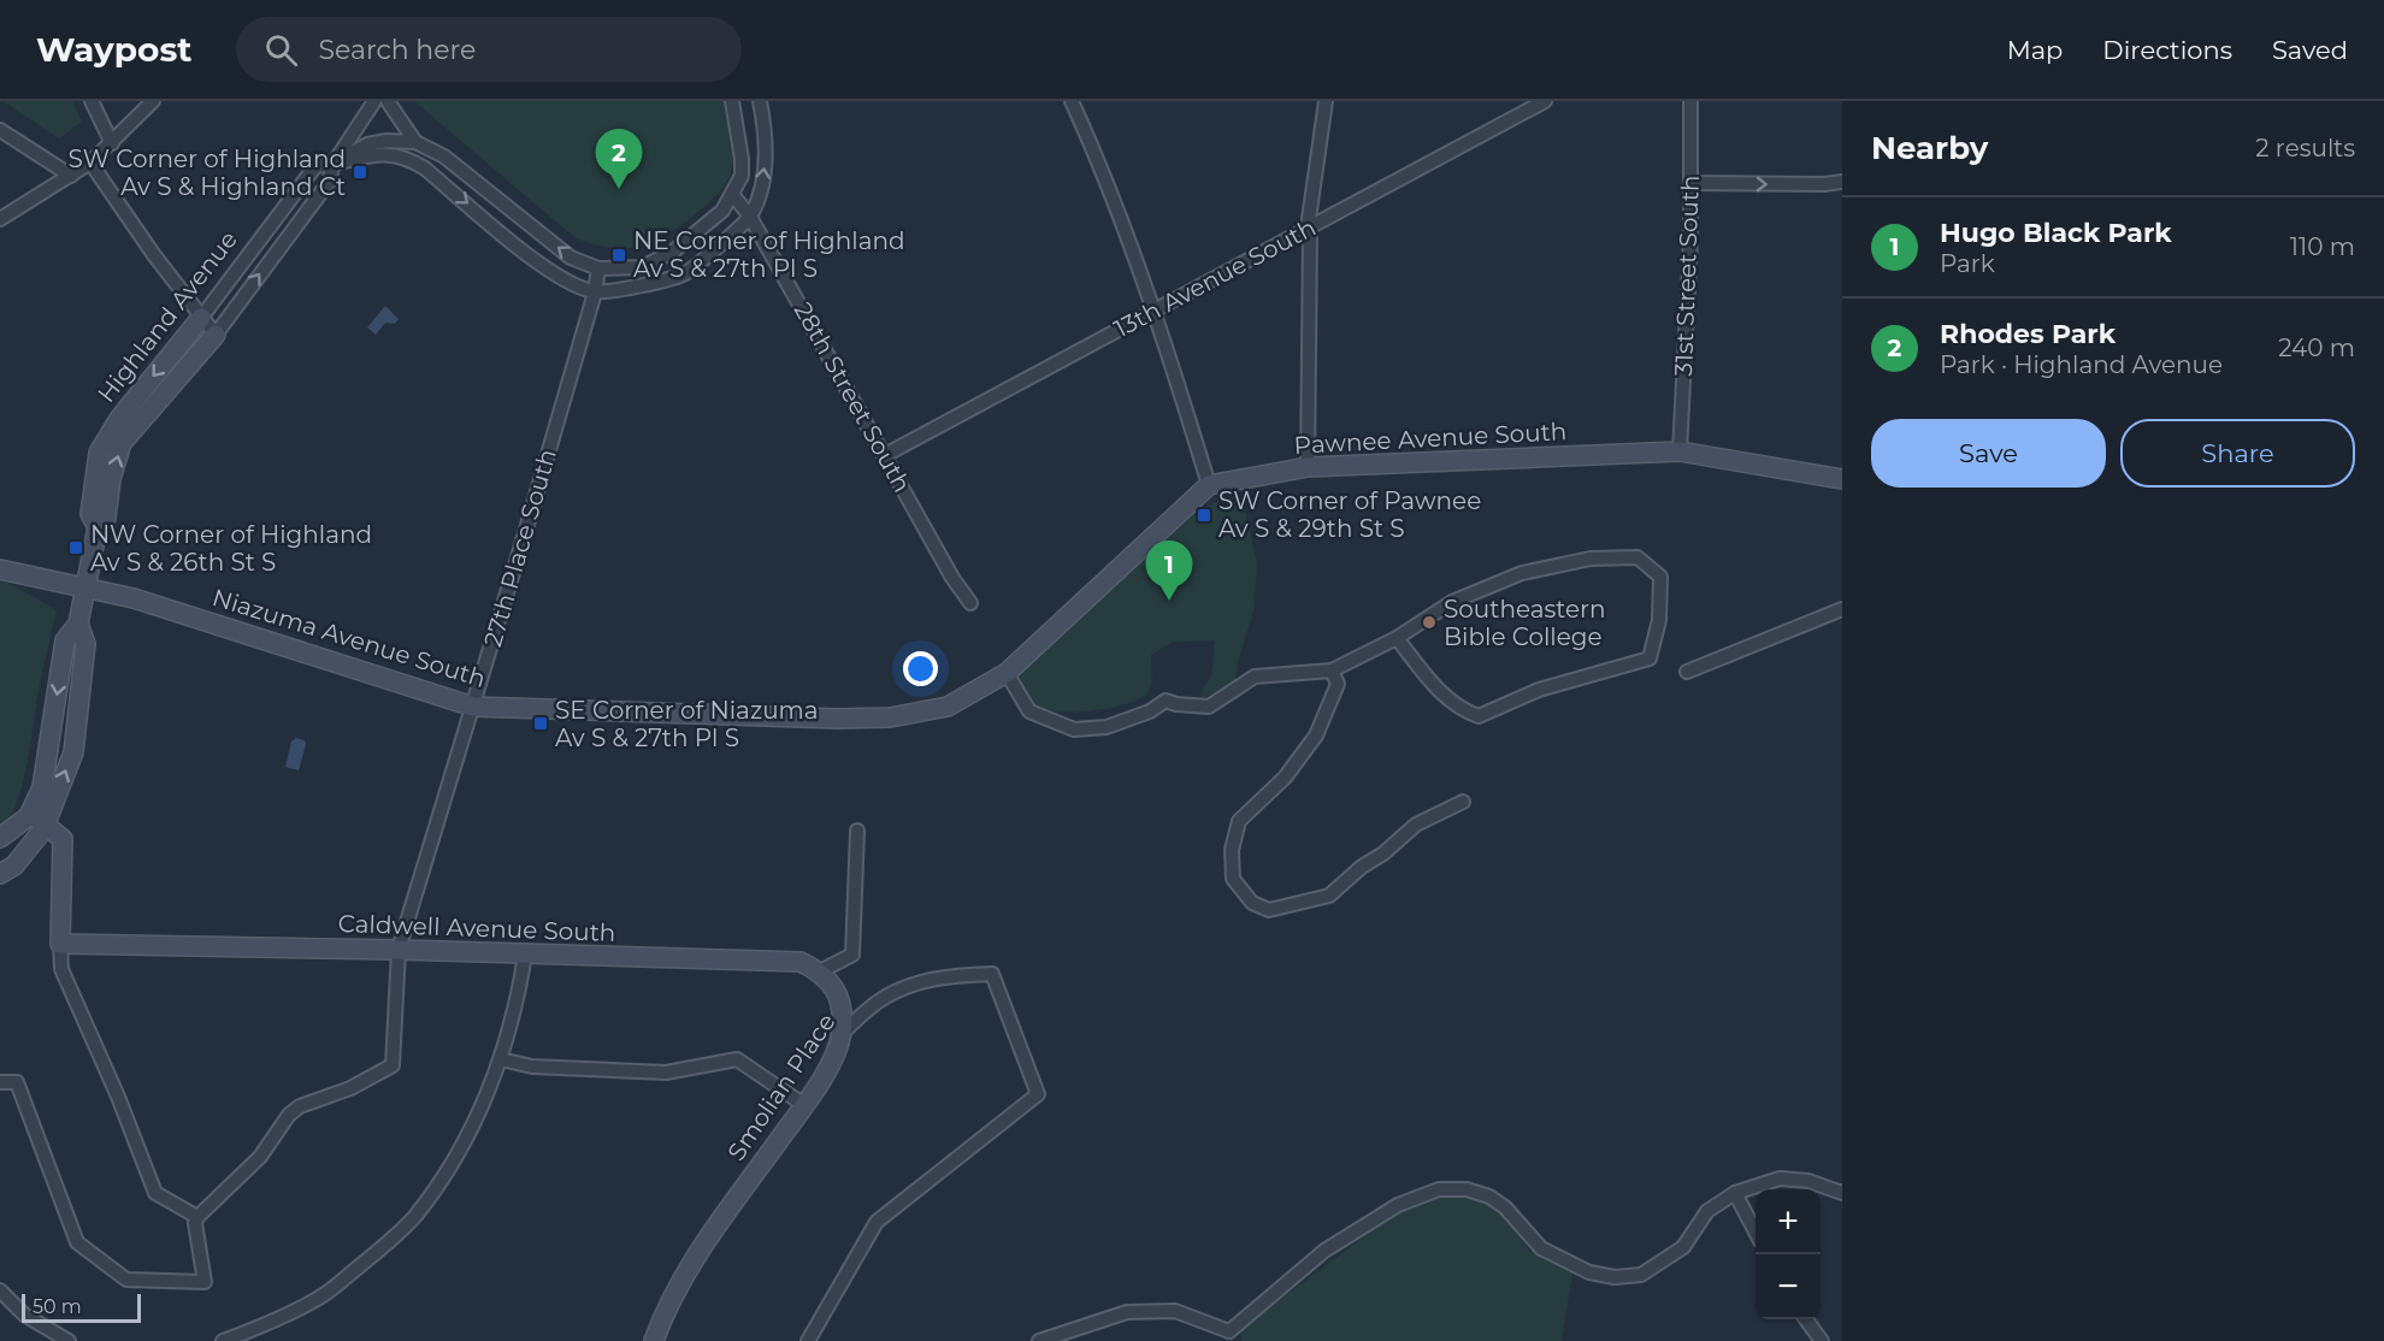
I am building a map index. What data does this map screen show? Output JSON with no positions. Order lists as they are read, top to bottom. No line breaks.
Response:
{"streets":{"street":["31st Street South","13th Avenue South","Highland Avenue","28th Street South","Pawnee Avenue South","27th Place South","Niazuma Avenue South","Caldwell Avenue South","Smolian Place"]},"crossings":[["31st Street South","Pawnee Avenue South"],["13th Avenue South","28th Street South"],["Highland Avenue","28th Street South"],["Highland Avenue","27th Place South"],["Highland Avenue","Niazuma Avenue South"],["27th Place South","Niazuma Avenue South"],["27th Place South","Caldwell Avenue South"]],"places":{"transit":["SW Corner of Highland Av S & Highland Ct","NE Corner of Highland Av S & 27th Pl S","SW Corner of Pawnee Av S & 29th St S","NW Corner of Highland Av S & 26th St S","SE Corner of Niazuma Av S & 27th Pl S"],"other":["Southeastern Bible College"]},"scale_bar":"50 m","page":{"header":"Waypost","search":"Search here","nav":["Map","Directions","Saved"],"heading":["Nearby","2 results"],"pins":["2","1"],"list":[{"mark":"1","name":"Hugo Black Park","note":"Park","value":"110 m"},{"mark":"2","name":"Rhodes Park","note":"Park · Highland Avenue","value":"240 m"}],"buttons":["Save","Share"],"map_buttons":["+","−"],"scale":"50 m"}}
